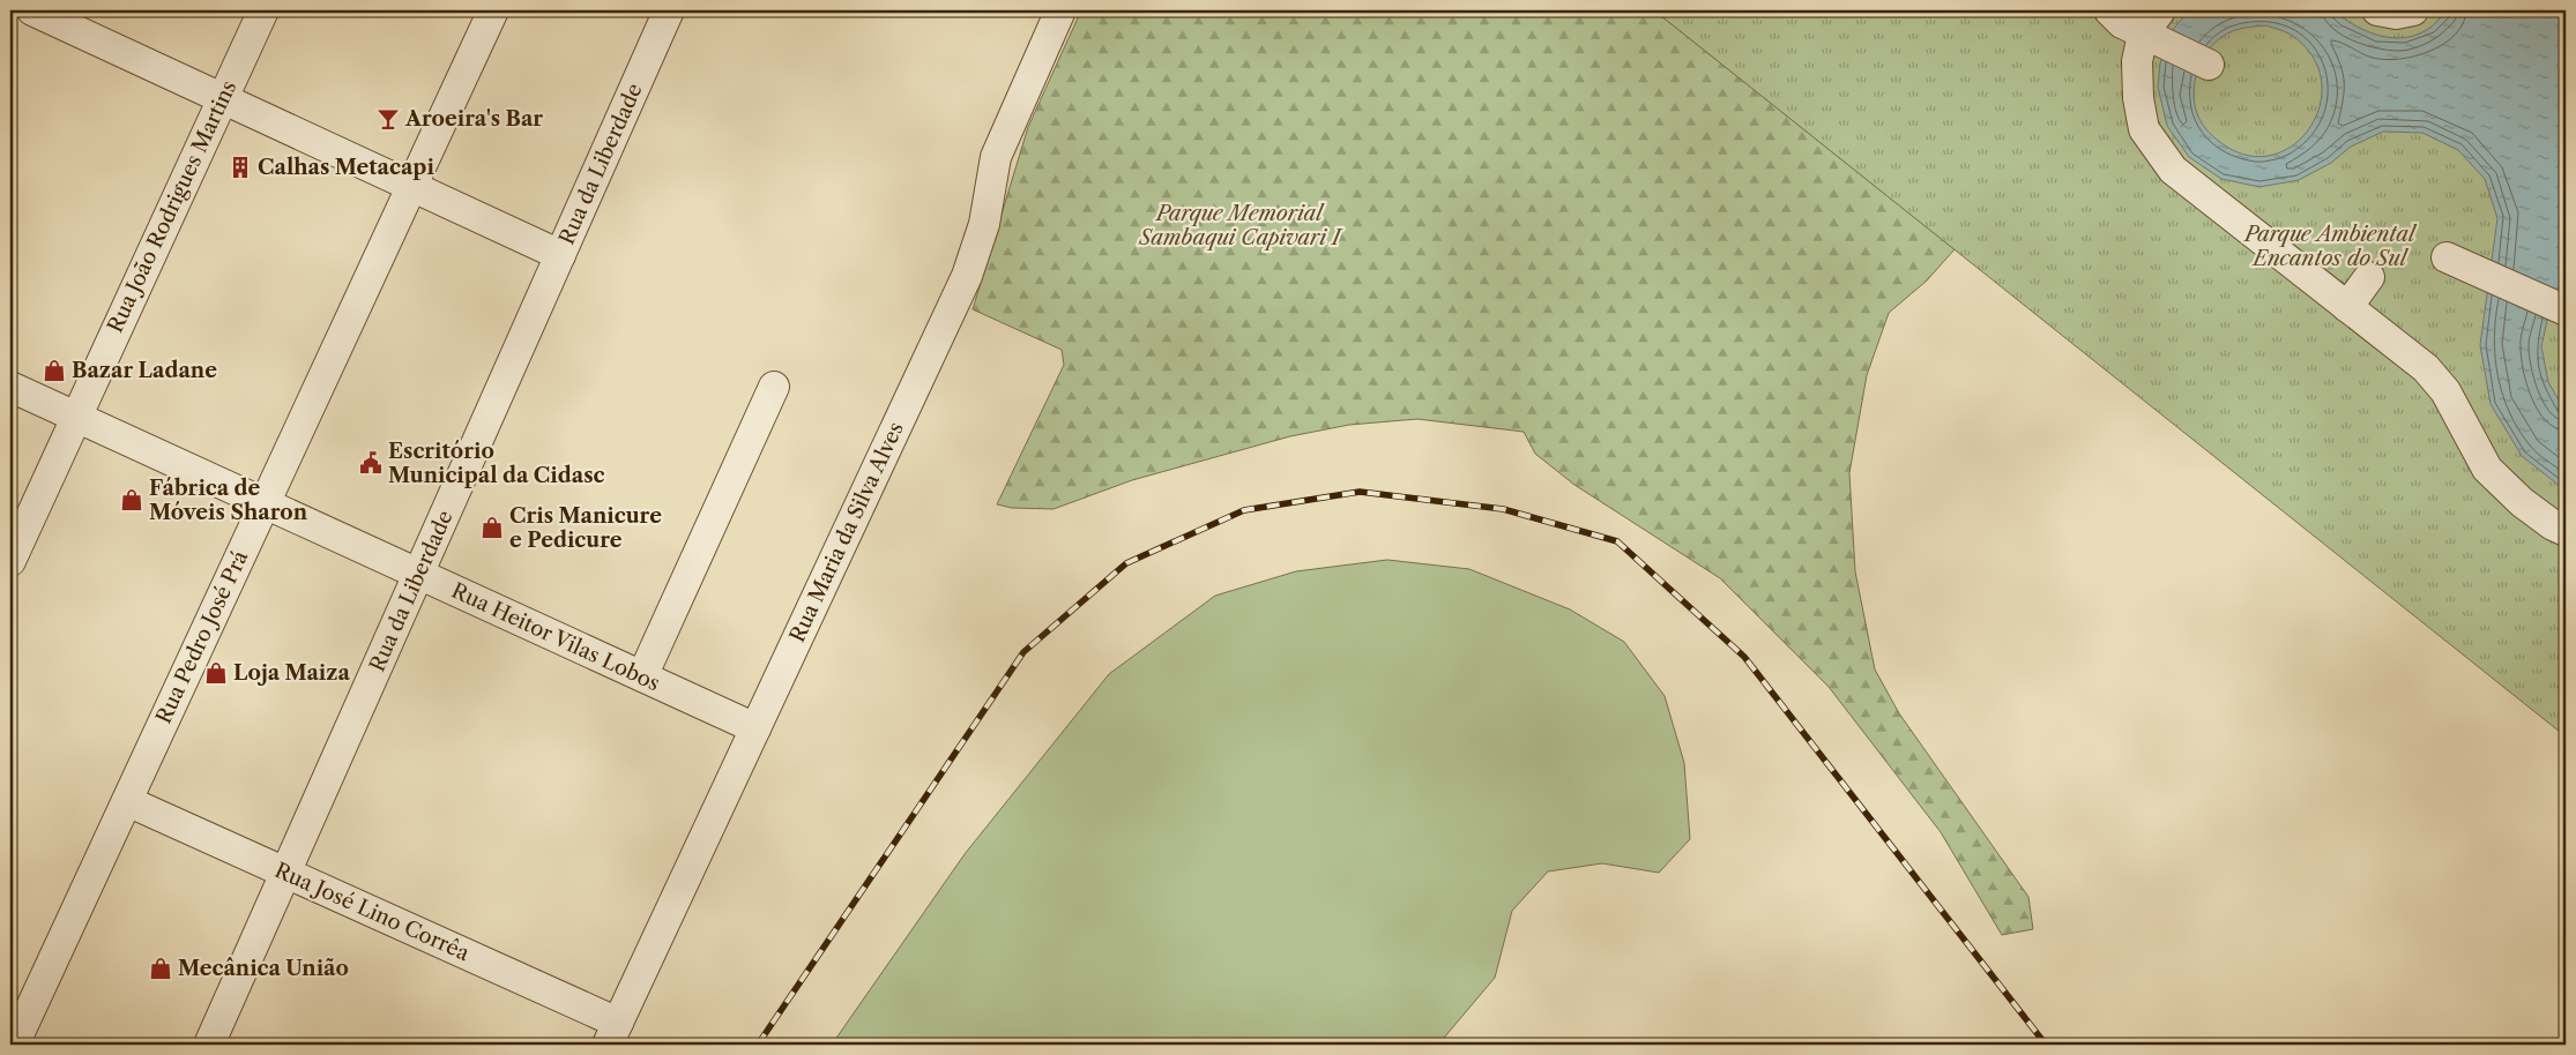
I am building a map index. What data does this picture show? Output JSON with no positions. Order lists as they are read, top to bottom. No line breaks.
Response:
{"streets":{"street":["Rua da Liberdade","Rua João Rodrigues Martins","Rua Maria da Silva Alves","Rua Pedro José Prá","Rua Heitor Vilas Lobos","Rua José Lino Corrêa"]},"crossings":[["Rua da Liberdade","Rua Heitor Vilas Lobos"],["Rua da Liberdade","Rua José Lino Corrêa"],["Rua João Rodrigues Martins","Rua Heitor Vilas Lobos"],["Rua Maria da Silva Alves","Rua Heitor Vilas Lobos"],["Rua Maria da Silva Alves","Rua José Lino Corrêa"],["Rua Pedro José Prá","Rua Heitor Vilas Lobos"],["Rua Pedro José Prá","Rua José Lino Corrêa"]],"parks":["Parque Memorial Sambaqui Capivari I","Parque Ambiental Encantos do Sul"],"places":{"bar":["Aroeira's Bar"],"building":["Calhas Metacapi"],"shop":["Bazar Ladane","Fábrica de Móveis Sharon","Cris Manicure e Pedicure","Loja Maiza","Mecânica União"],"public building":["Escritório Municipal da Cidasc"]}}
